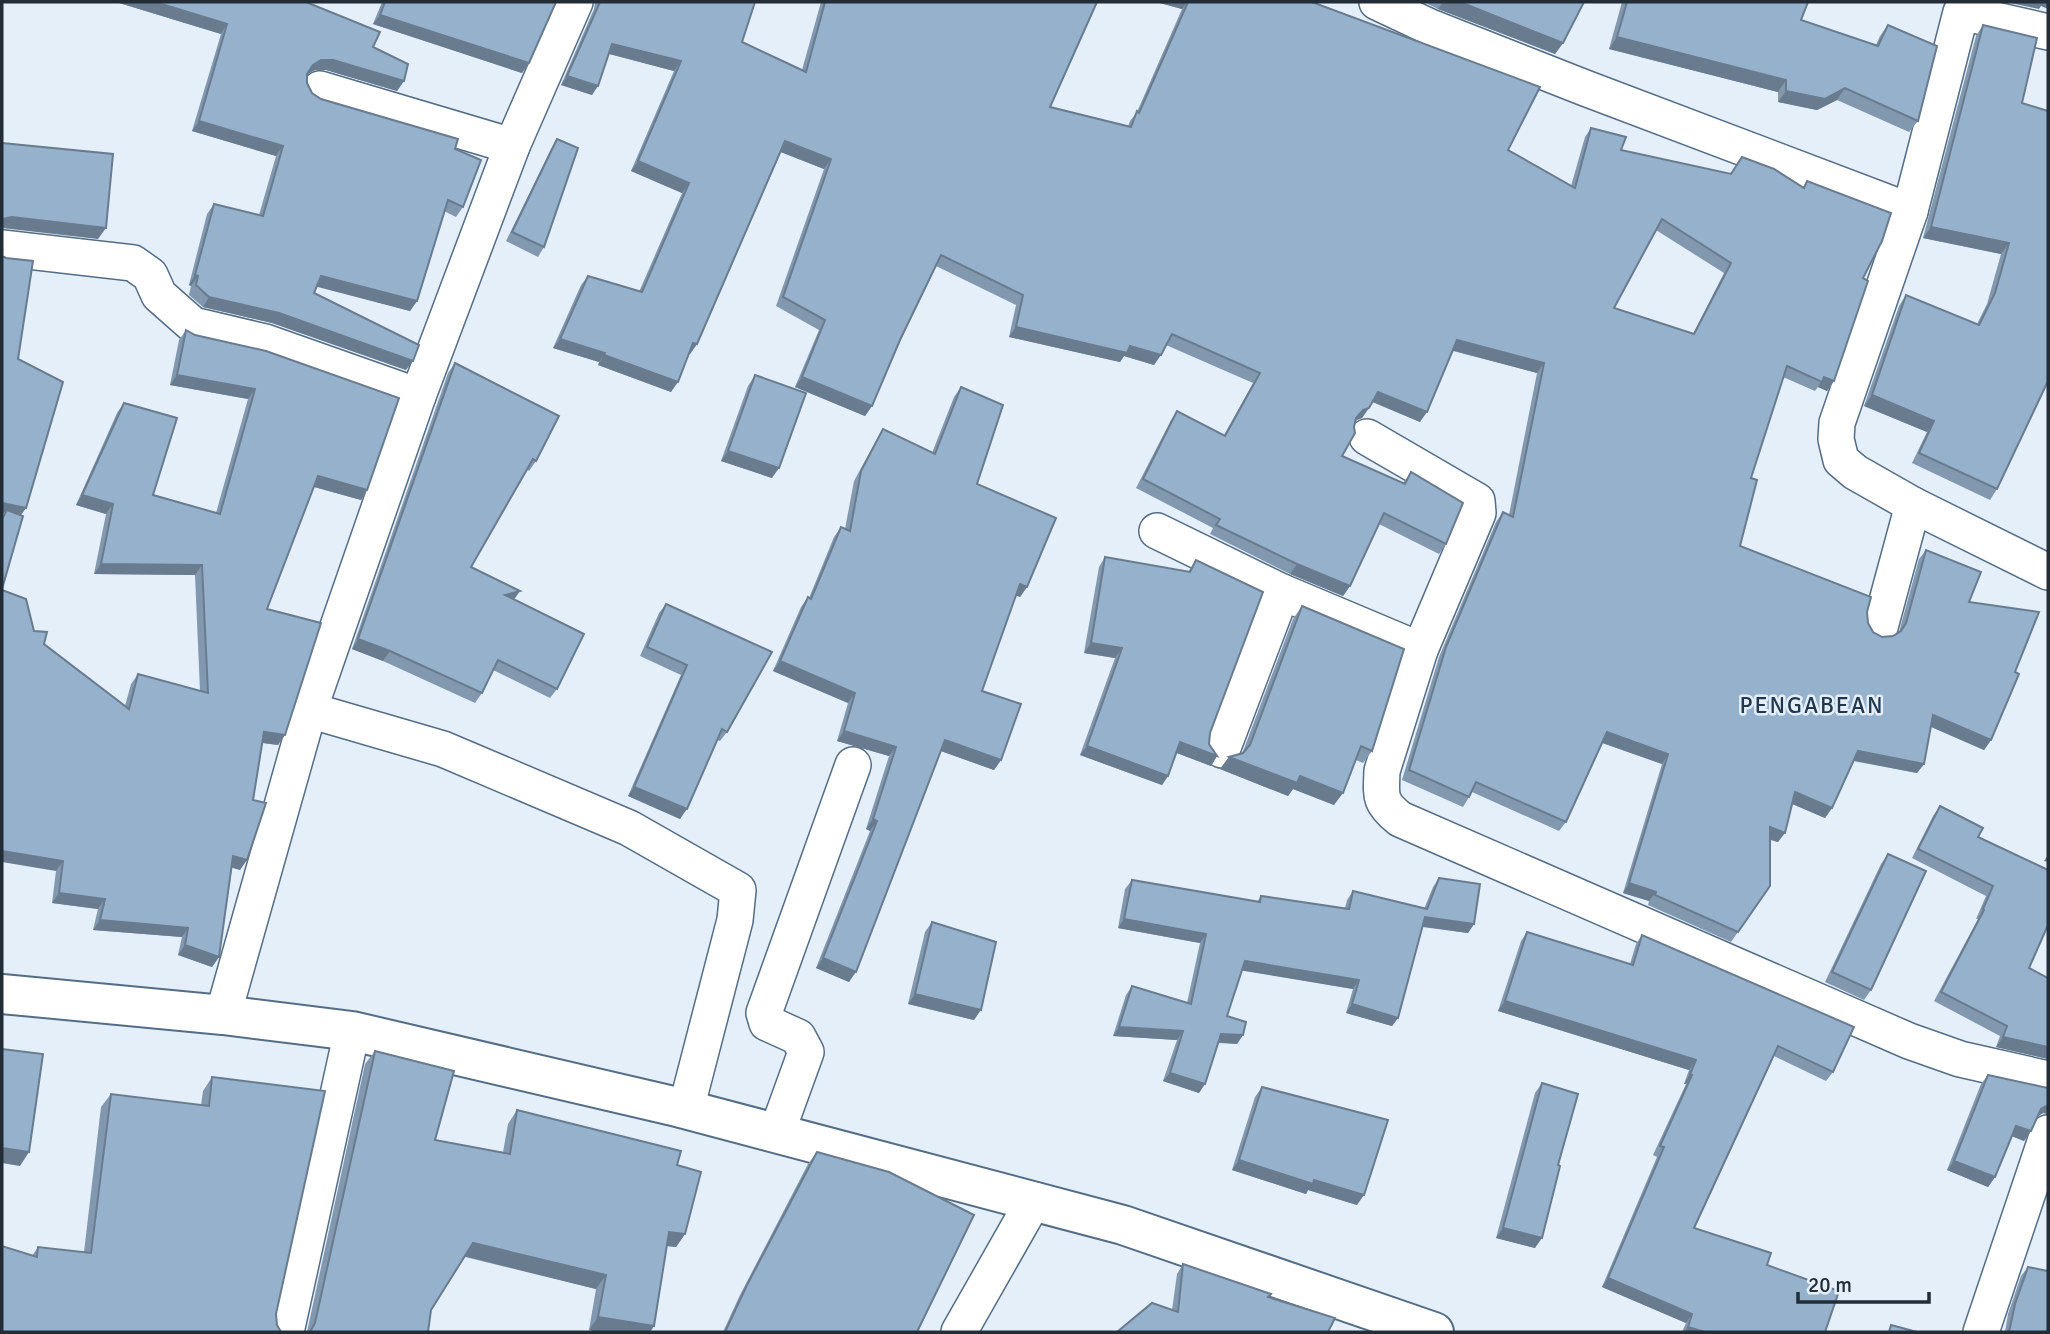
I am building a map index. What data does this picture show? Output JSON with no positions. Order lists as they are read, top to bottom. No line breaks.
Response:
{"districts":["PENGABEAN"],"scale_bar":"20 m"}
